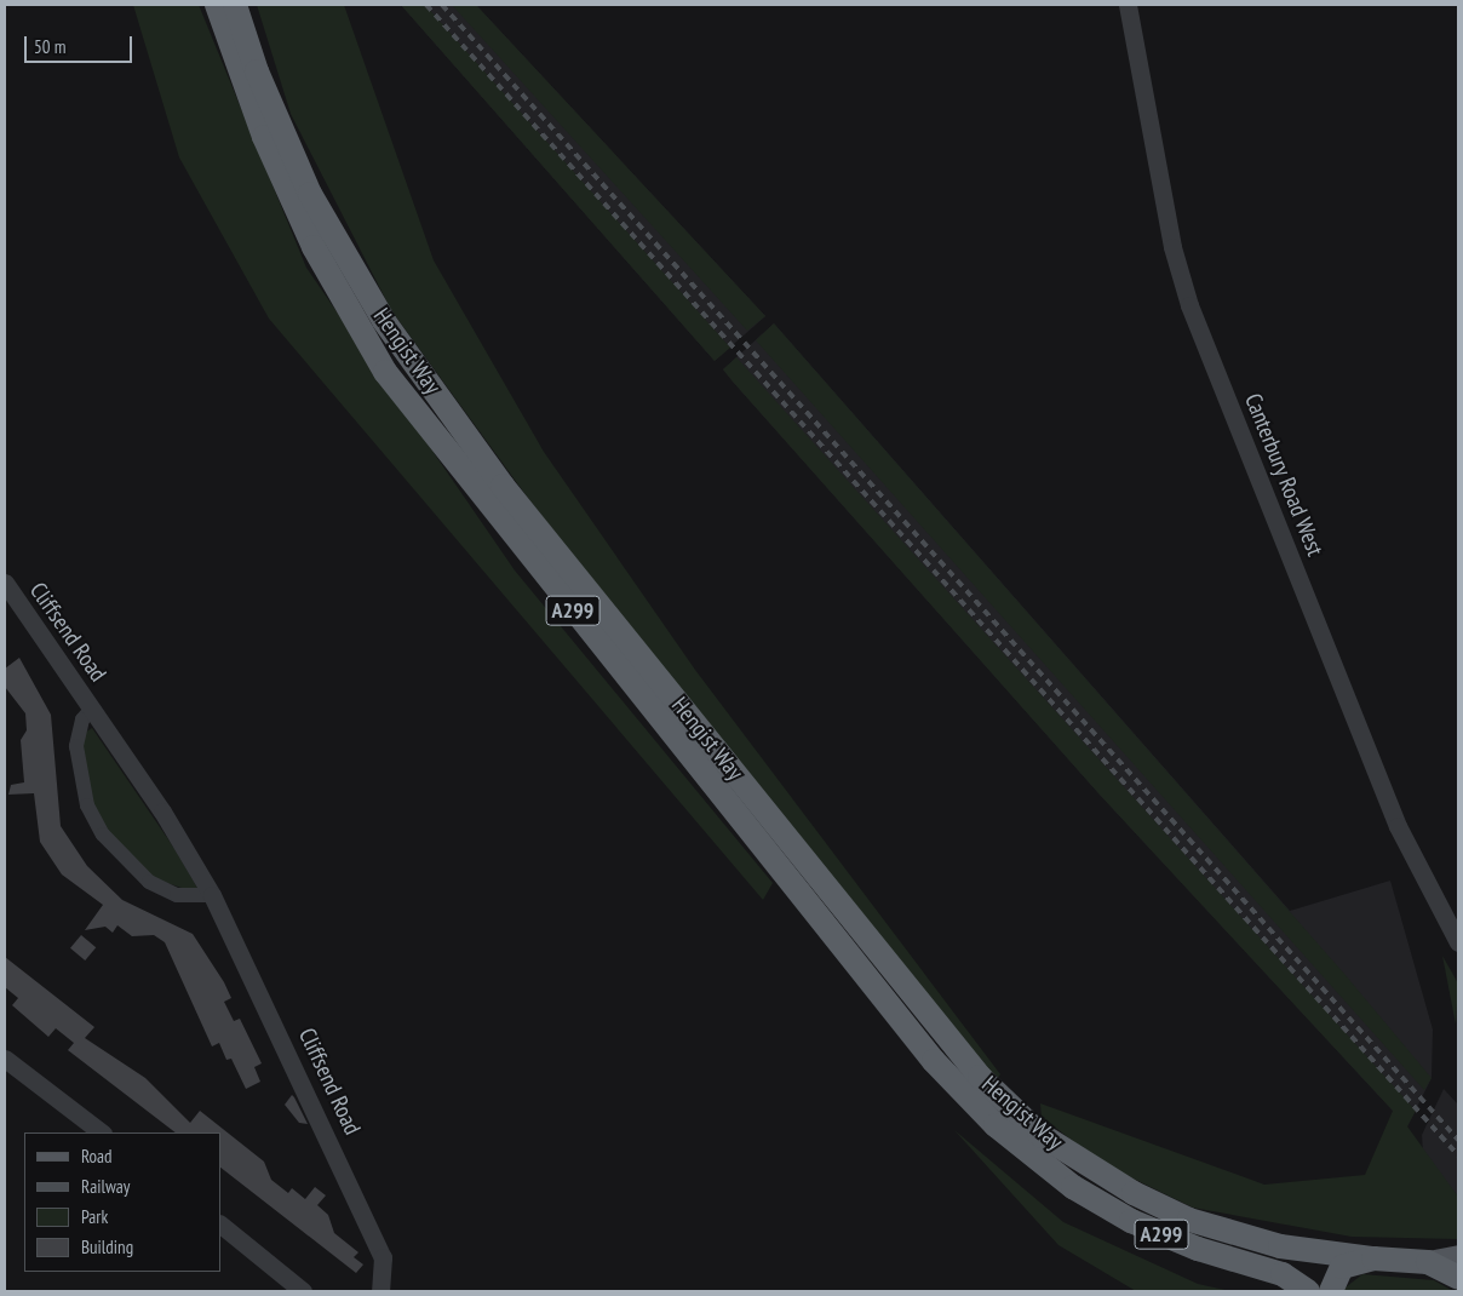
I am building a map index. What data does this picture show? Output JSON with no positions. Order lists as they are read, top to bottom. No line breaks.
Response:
{"streets":{"highway":["Hengist Way","A299"],"street":["Canterbury Road West","Cliffsend Road"]},"legend":["Road","Railway","Park","Building"],"scale_bar":"50 m"}
